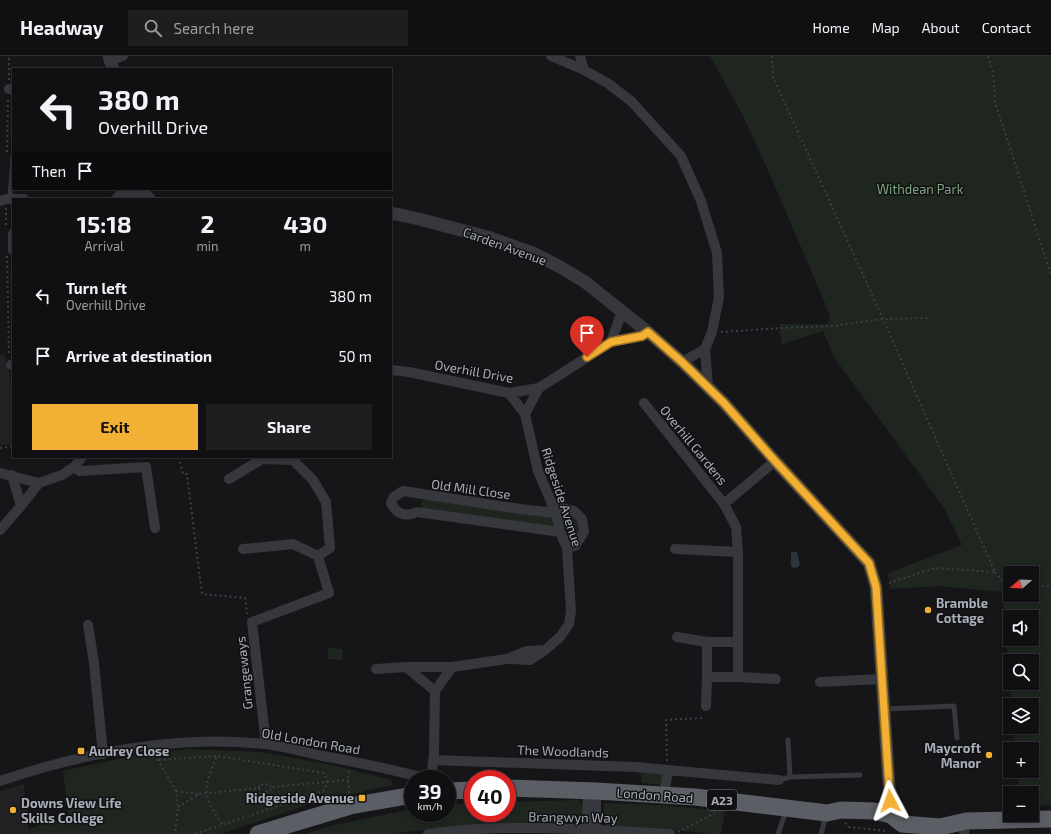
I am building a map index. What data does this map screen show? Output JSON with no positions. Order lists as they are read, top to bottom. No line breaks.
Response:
{"streets":{"highway":["London Road","A23"],"street":["Carden Avenue","Overhill Drive","Overhill Gardens","Old Mill Close","Ridgeside Avenue","Grangeways","Old London Road","The Woodlands","Brangwyn Way"]},"crossings":[["Carden Avenue","Overhill Drive"],["Carden Avenue","Overhill Gardens"],["Carden Avenue","London Road"],["Overhill Drive","Ridgeside Avenue"],["Old Mill Close","Ridgeside Avenue"],["Grangeways","Old London Road"]],"parks":["Withdean Park"],"places":{"other":["Bramble Cottage","Maycroft Manor","Downs View Life Skills College"],"transit":["Audrey Close","Ridgeside Avenue"]},"north":"left","page":{"header":"Headway","search":"Search here","nav":["Home","Map","About","Contact"],"turn":["380 m","Overhill Drive"],"then":"Then","eta":["15:18","Arrival","2","min","430","m"],"list":[{"name":"Turn left","note":"Overhill Drive","value":"380 m"},{"name":"Arrive at destination","value":"50 m"}],"buttons":["Exit","Share"],"map_buttons":["+","−"],"speed":"39 km/h","limit":"40"}}
